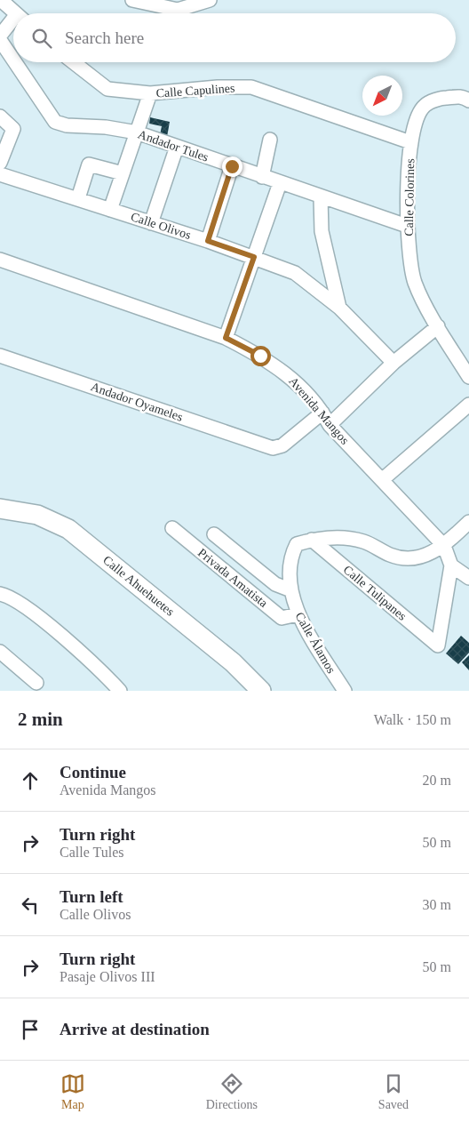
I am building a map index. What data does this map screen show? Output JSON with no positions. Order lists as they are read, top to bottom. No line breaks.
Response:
{"streets":{"main road":["Calle Ahuehuetes"],"street":["Calle Capulines","Andador Tules","Calle Colorines","Calle Olivos","Andador Oyameles","Avenida Mangos","Privada Amatista","Calle Tulipanes","Calle Álamos"]},"crossings":[["Calle Capulines","Calle Colorines"],["Andador Tules","Calle Colorines"],["Andador Oyameles","Avenida Mangos"],["Avenida Mangos","Calle Tulipanes"],["Avenida Mangos","Calle Álamos"],["Privada Amatista","Calle Álamos"],["Calle Tulipanes","Calle Álamos"]],"north":"bottom left","page":{"search":"Search here","heading":["2 min","Walk · 150 m"],"list":[["Continue","Avenida Mangos","20 m"],["Turn right","Calle Tules","50 m"],["Turn left","Calle Olivos","30 m"],["Turn right","Pasaje Olivos III","50 m"],"Arrive at destination"],"nav":["Map","Directions","Saved"]}}
